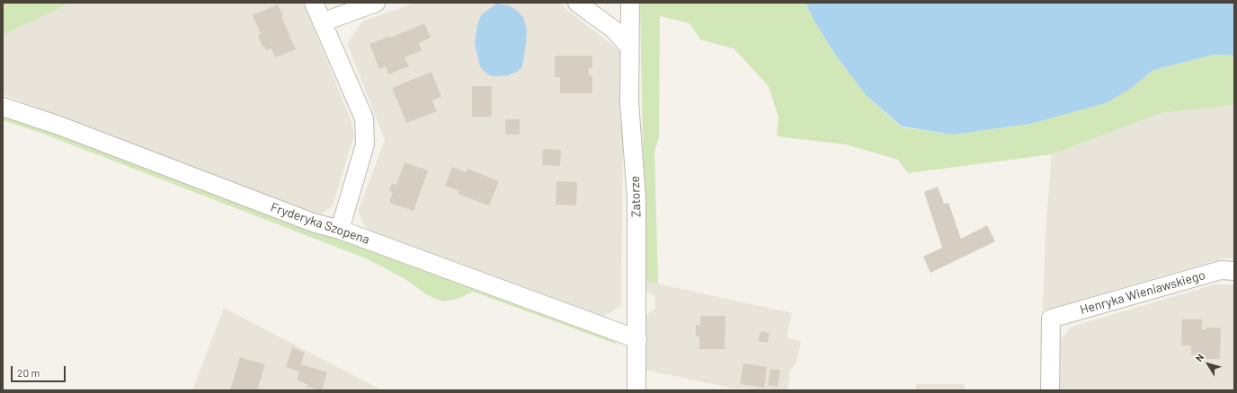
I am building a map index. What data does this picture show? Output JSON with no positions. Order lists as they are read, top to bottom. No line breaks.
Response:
{"streets":{"street":["Zatorze","Fryderyka Szopena","Henryka Wieniawskiego"]},"crossings":[["Zatorze","Fryderyka Szopena"]],"scale_bar":"20 m","north":"top left"}
